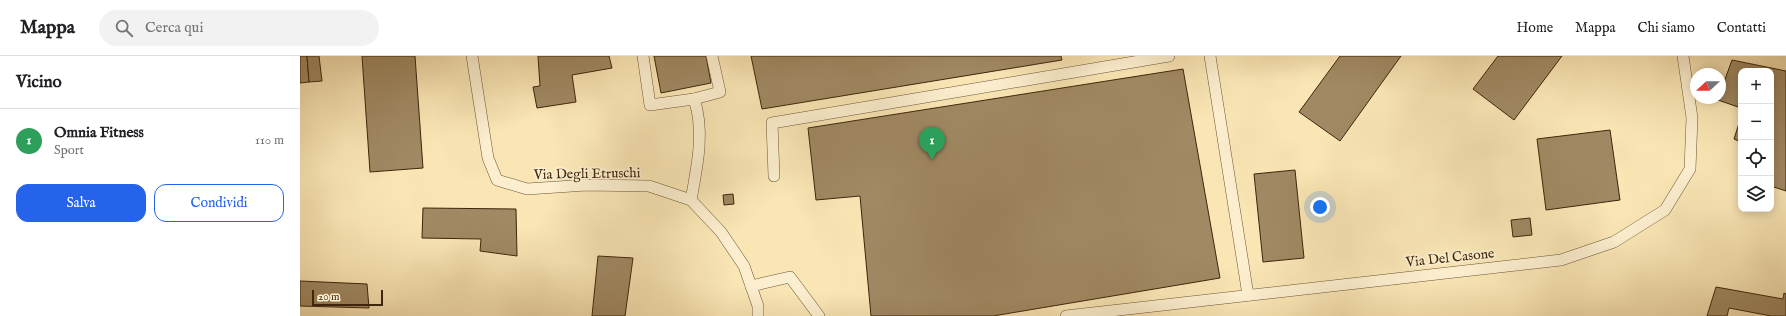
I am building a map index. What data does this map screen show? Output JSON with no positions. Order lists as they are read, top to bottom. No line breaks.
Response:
{"streets":{"lane":["Via Degli Etruschi","Via Del Casone"]},"scale_bar":"20 m","north":"left","page":{"header":"Mappa","search":"Cerca qui","nav":["Home","Mappa","Chi siamo","Contatti"],"heading":"Vicino","map_buttons":["+","−"],"list":[{"mark":"1","name":"Omnia Fitness","note":"Sport","value":"110 m"}],"pins":"1","buttons":["Salva","Condividi"],"scale":"20 m"}}
